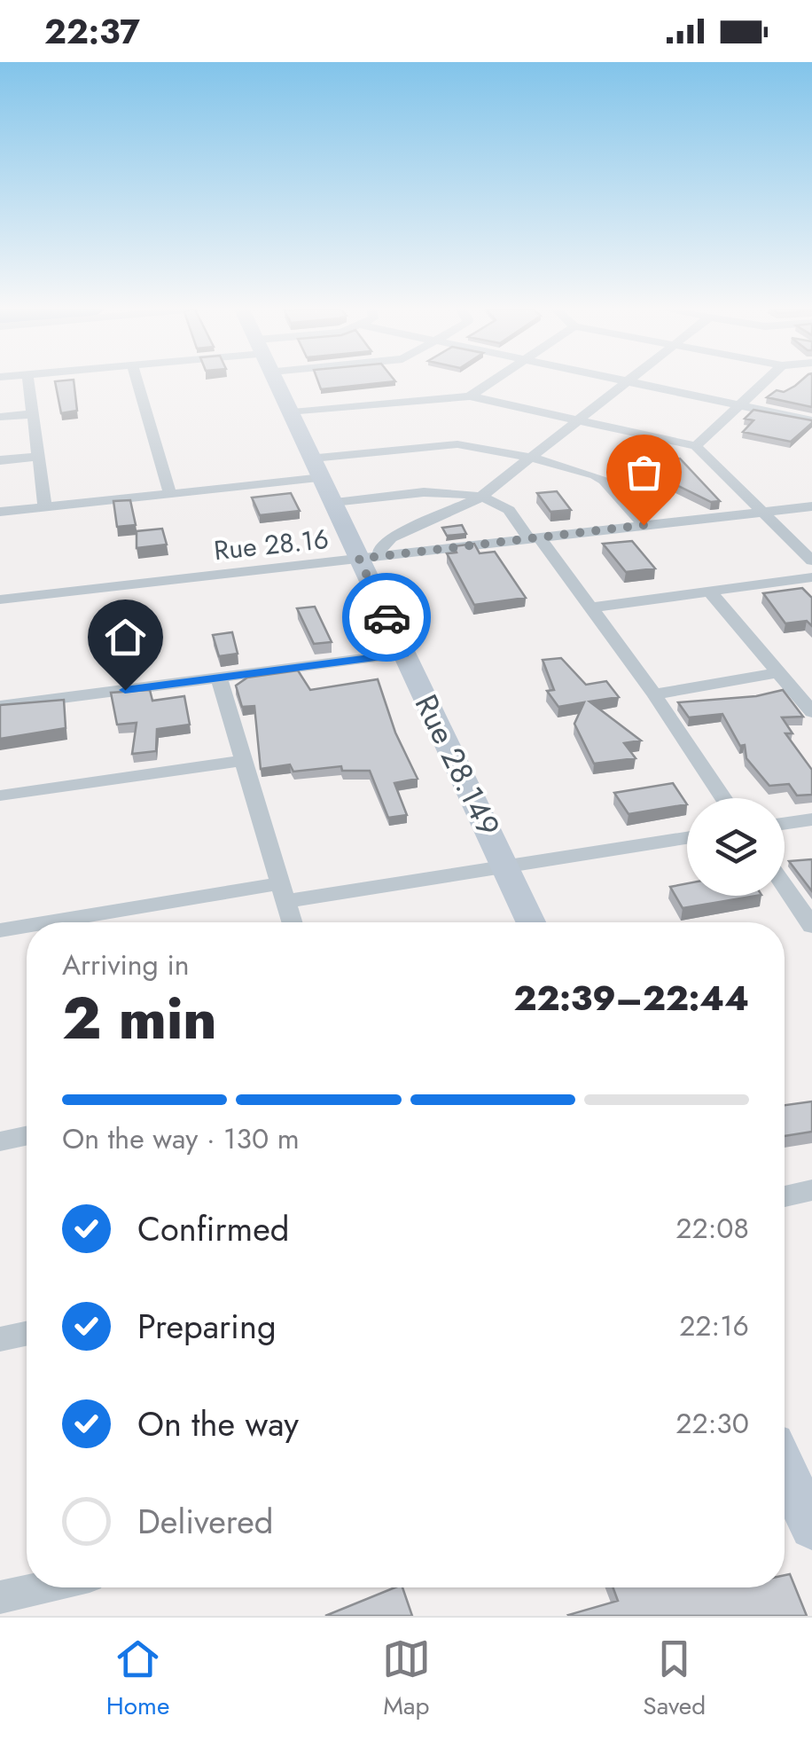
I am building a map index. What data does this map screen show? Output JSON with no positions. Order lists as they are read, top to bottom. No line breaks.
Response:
{"streets":{"street":["Rue 28.16","Rue 28.149"]},"crossings":[["Rue 28.16","Rue 28.149"]],"page":{"status":"22:37","heading":["2 min","Arriving in","22:39–22:44"],"bar":"On the way · 130 m","list":[["Confirmed","22:08"],["Preparing","22:16"],["On the way","22:30"],"Delivered"],"tabs":["Home","Map","Saved"]}}
